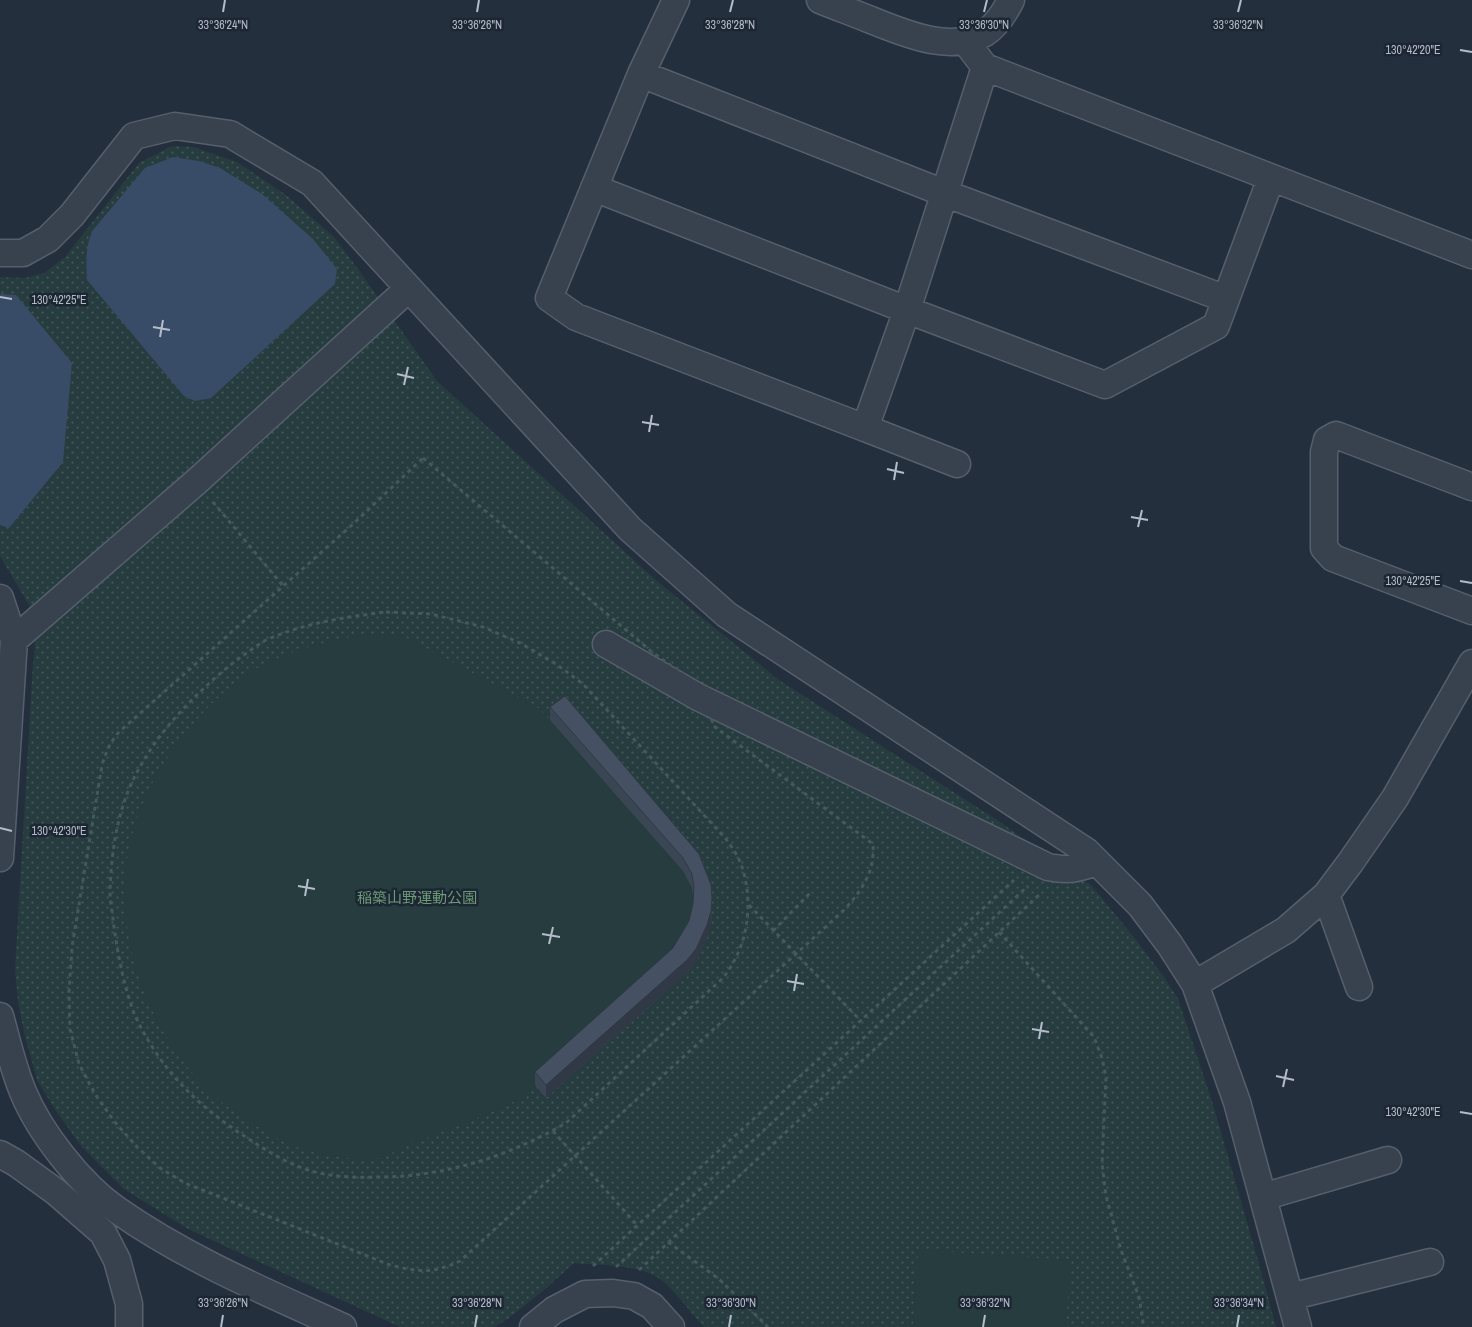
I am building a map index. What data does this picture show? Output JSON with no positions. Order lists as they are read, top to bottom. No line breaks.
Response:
{"parks":["稲築山野運動公園"],"coordinates":["33°36'24\"N","33°36'26\"N","33°36'28\"N","33°36'30\"N","33°36'32\"N","130°42'20\"E","130°42'25\"E","130°42'30\"E","33°36'34\"N"]}
